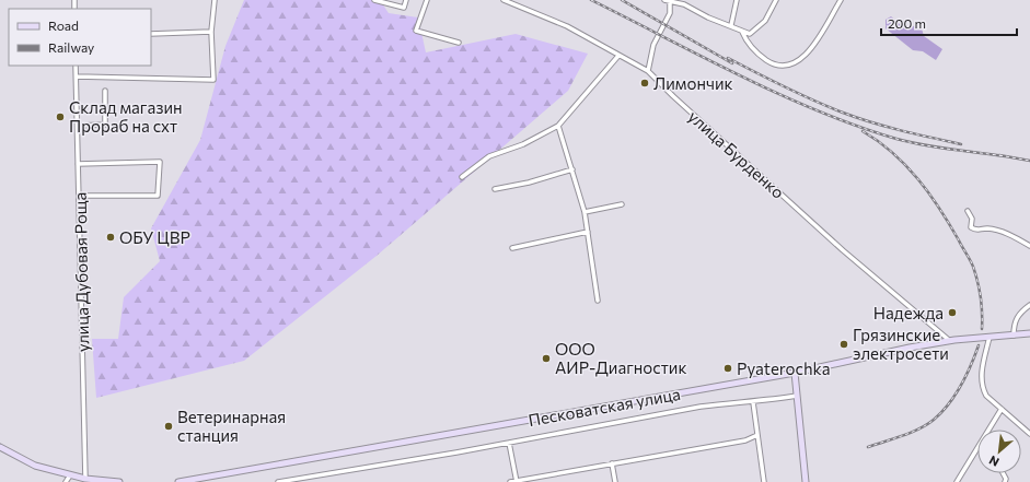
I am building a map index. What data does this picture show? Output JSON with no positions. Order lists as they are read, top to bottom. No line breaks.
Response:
{"streets":{"main road":["Песковатская улица"],"street":["улица Бурденко","улица Дубовая Роща"]},"crossings":[["улица Бурденко","Песковатская улица"]],"places":["Лимончик","Склад магазин Прораб на схт","ОБУ ЦВР","Надежда","Грязинские электросети","ООО АИР-Диагностик","Pyaterochka","Ветеринарная станция"],"legend":["Road","Railway"],"scale_bar":"200 m","north":"bottom left"}
